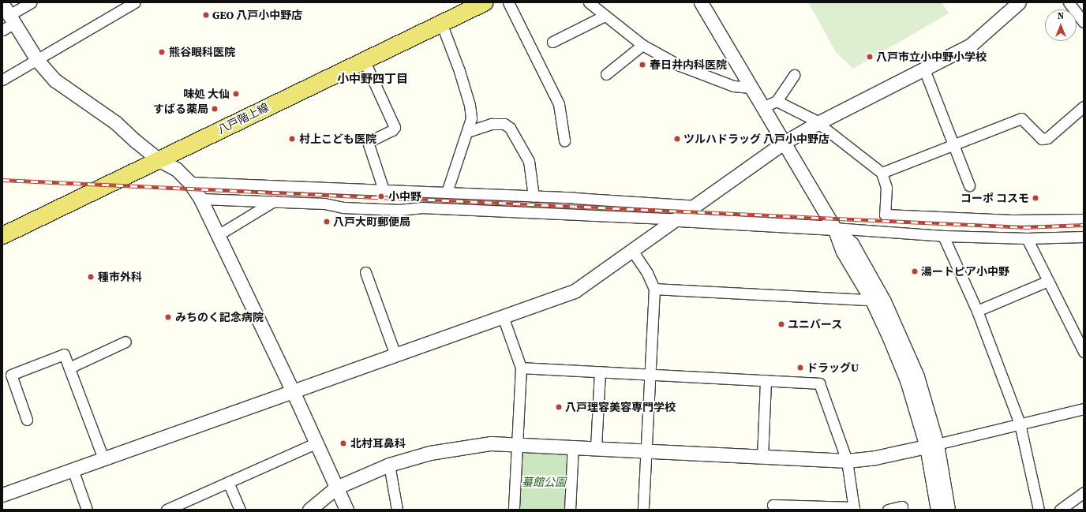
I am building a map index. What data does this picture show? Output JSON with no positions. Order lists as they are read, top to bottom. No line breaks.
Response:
{"streets":{"main road":["八戸階上線"]},"districts":["小中野四丁目"],"parks":["蟇館公園"],"places":["GEO 八戸小中野店","熊谷眼科医院","八戸市立小中野小学校","春日井内科医院","味処 大仙","すばる薬局","村上こども医院","ツルハドラッグ 八戸小中野店","小中野","コーポ コスモ","八戸大町郵便局","湯ートピア小中野","種市外科","みちのく記念病院","ユニバース","ドラッグU","八戸理容美容専門学校","北村耳鼻科"],"north":"top"}
